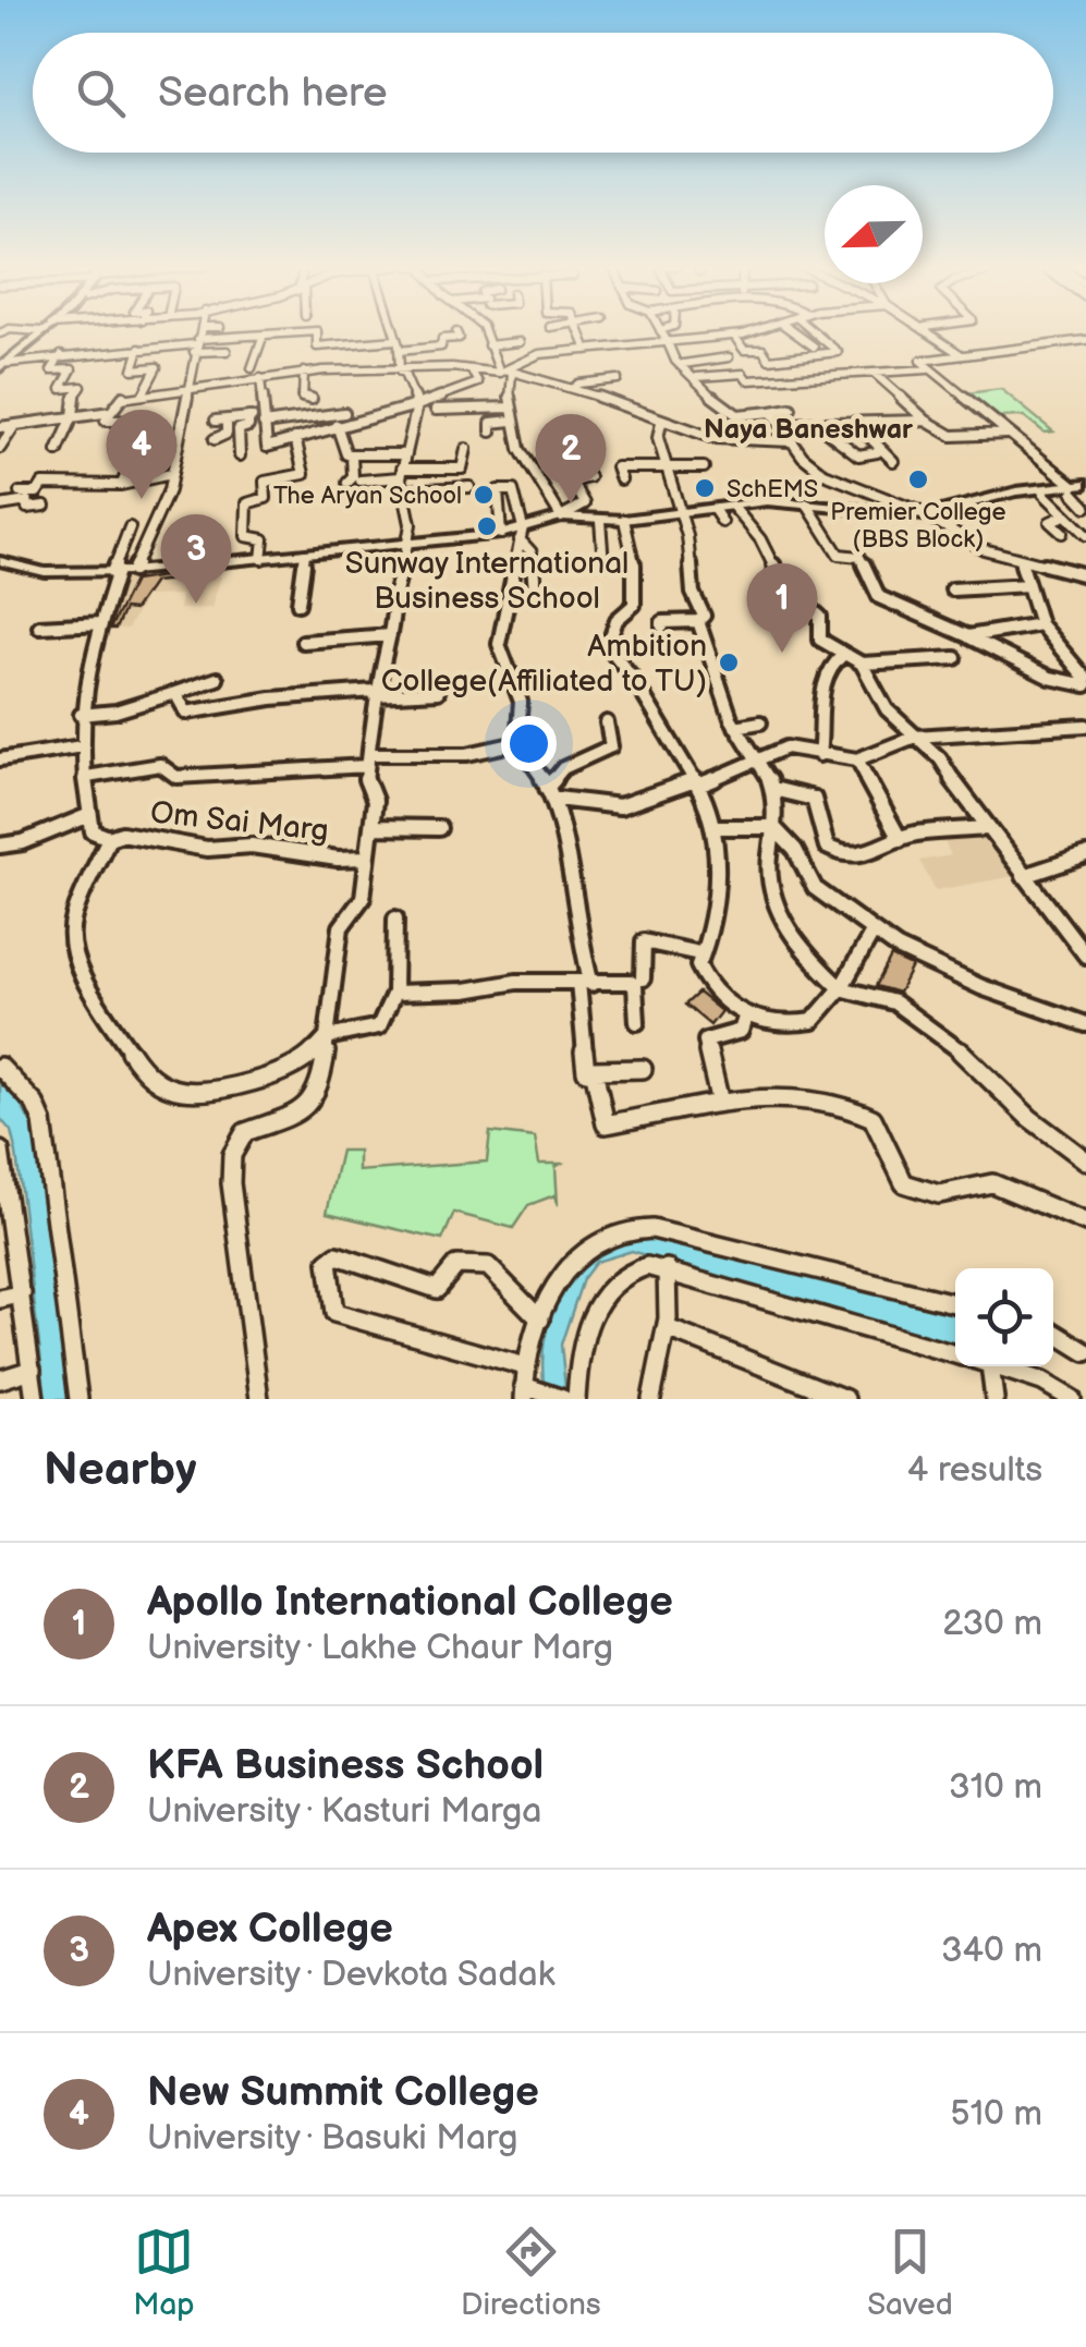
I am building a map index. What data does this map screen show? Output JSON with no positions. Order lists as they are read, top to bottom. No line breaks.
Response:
{"streets":{"street":["Om Sai Marg"]},"districts":["Naya Baneshwar"],"places":["Premier College (BBS Block)","SchEMS","The Aryan School","Sunway International Business School","Ambition College(Affiliated to TU)"],"north":"left","page":{"search":"Search here","pins":["4","2","3","1"],"heading":["Nearby","4 results"],"list":[{"mark":"1","name":"Apollo International College","note":"University · Lakhe Chaur Marg","value":"230 m"},{"mark":"2","name":"KFA Business School","note":"University · Kasturi Marga","value":"310 m"},{"mark":"3","name":"Apex College","note":"University · Devkota Sadak","value":"340 m"},{"mark":"4","name":"New Summit College","note":"University · Basuki Marg","value":"510 m"}],"nav":["Map","Directions","Saved"]}}
